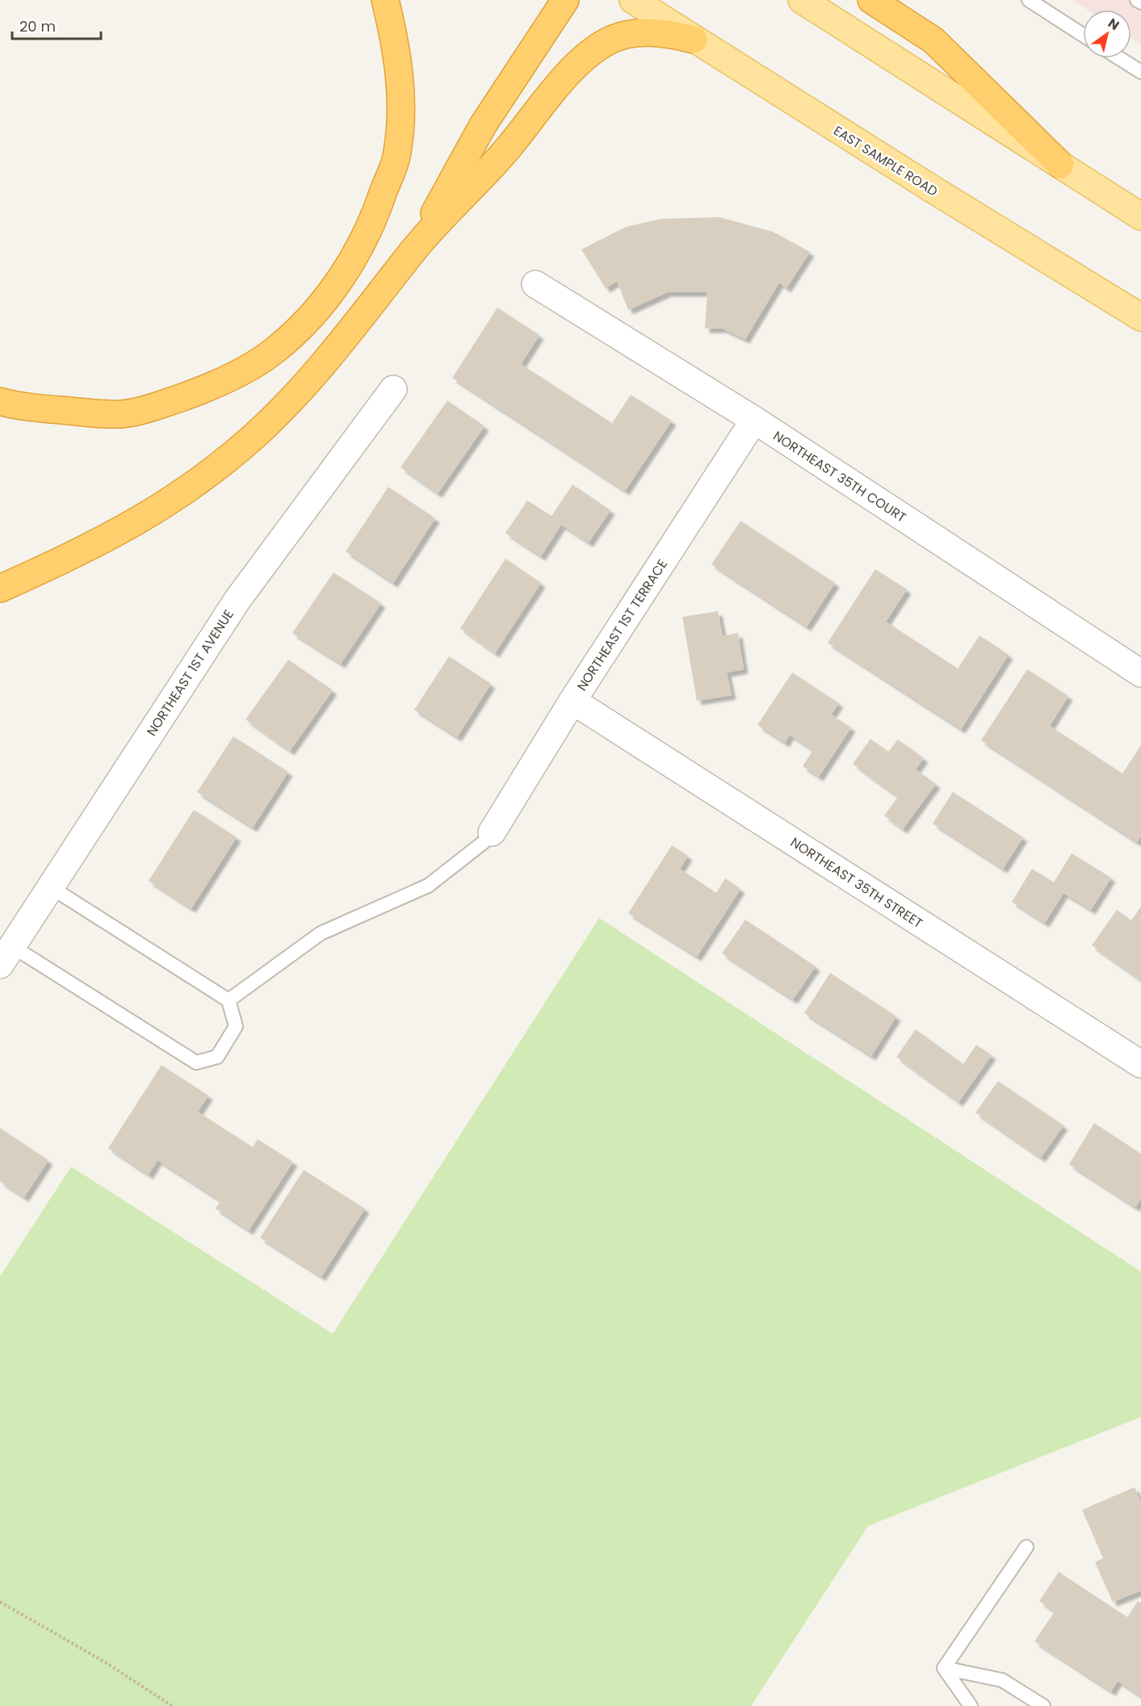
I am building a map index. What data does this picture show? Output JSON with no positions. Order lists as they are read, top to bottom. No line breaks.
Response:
{"streets":{"main road":["EAST SAMPLE ROAD"],"street":["NORTHEAST 35TH COURT","NORTHEAST 1ST TERRACE","NORTHEAST 1ST AVENUE","NORTHEAST 35TH STREET"]},"crossings":[["NORTHEAST 35TH COURT","NORTHEAST 1ST TERRACE"],["NORTHEAST 1ST TERRACE","NORTHEAST 35TH STREET"]],"scale_bar":"20 m","north":"top right"}
